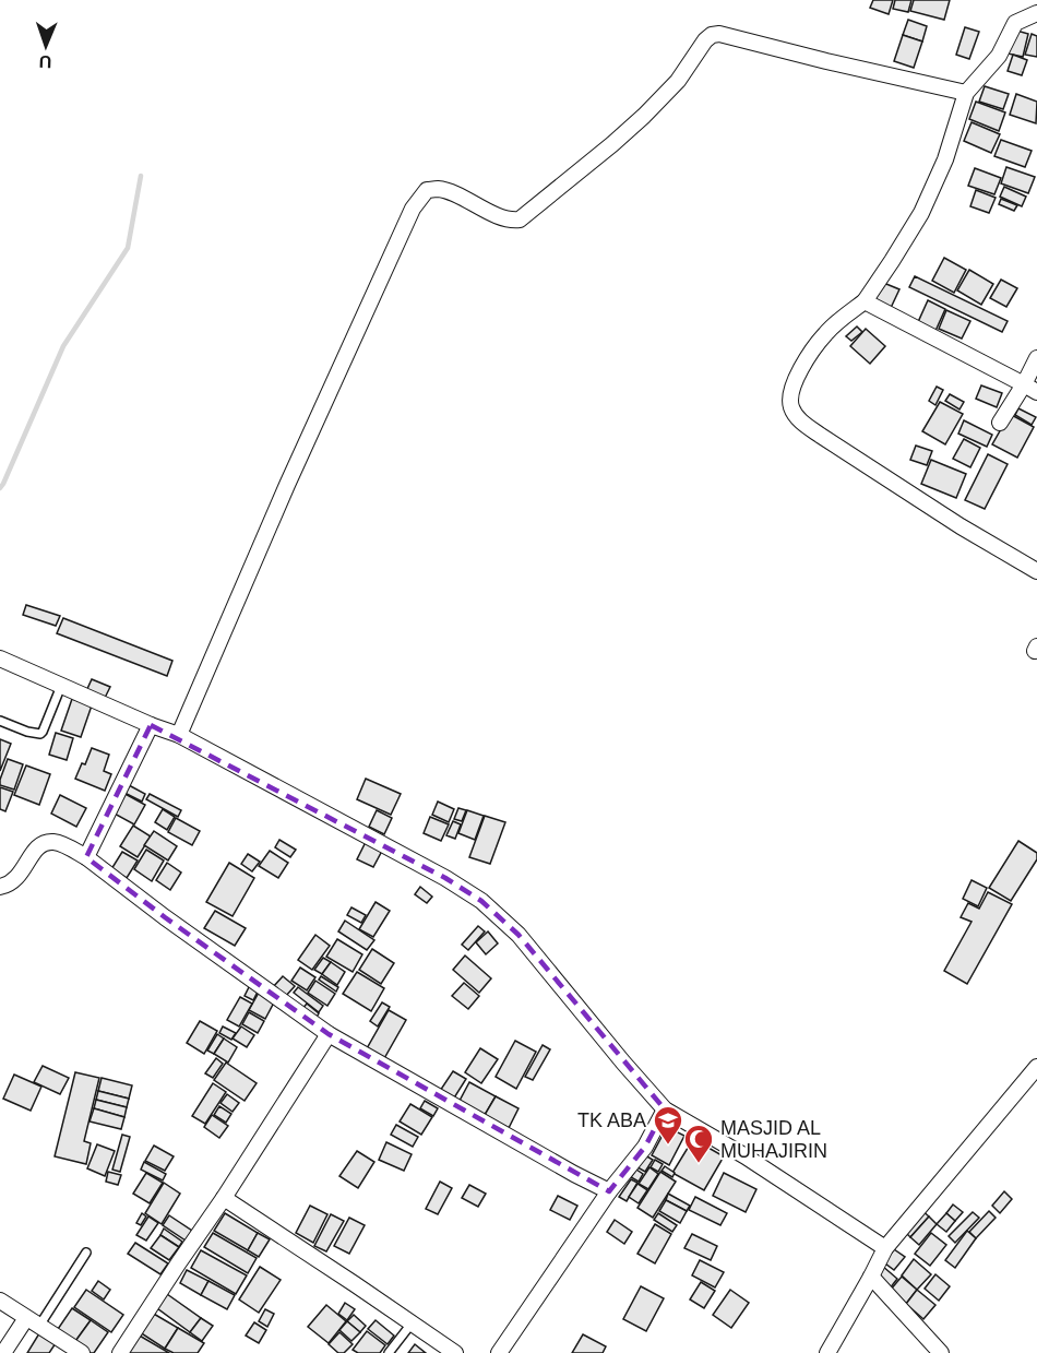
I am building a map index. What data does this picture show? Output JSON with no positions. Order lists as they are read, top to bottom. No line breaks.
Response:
{"places":{"school or university":["TK ABA"],"mosque":["MASJID AL MUHAJIRIN"]},"north":"bottom"}
